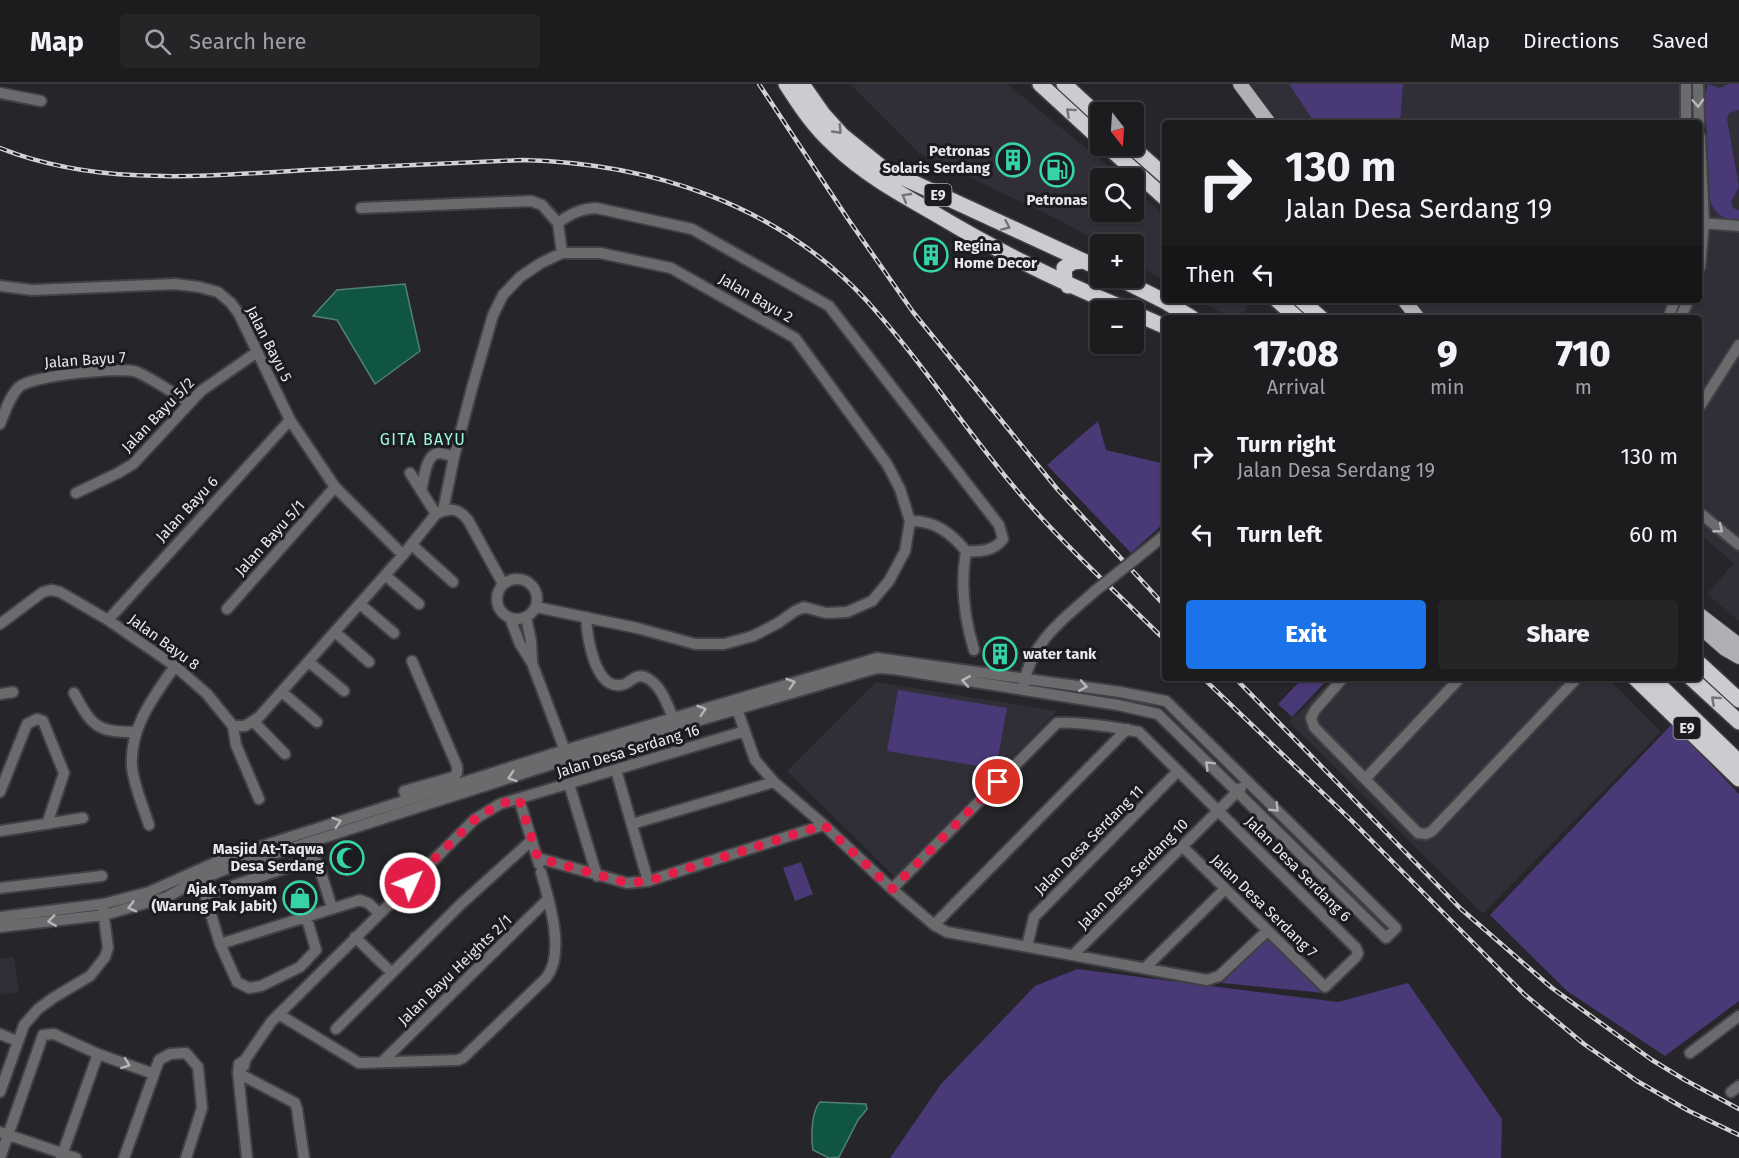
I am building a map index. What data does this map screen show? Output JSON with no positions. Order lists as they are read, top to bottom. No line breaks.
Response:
{"streets":{"highway":["E9"],"street":["Jalan Bayu 2","Jalan Bayu 5","Jalan Bayu 7","Jalan Bayu 5/2","Jalan Bayu 6","Jalan Bayu 5/1","Jalan Bayu 8","Jalan Desa Serdang 16","Jalan Desa Serdang 11","Jalan Desa Serdang 6","Jalan Desa Serdang 10","Jalan Desa Serdang 7","Jalan Bayu Heights 2/1"]},"crossings":[["Jalan Bayu 5","Jalan Bayu 5/2"],["Jalan Bayu 5","Jalan Bayu 6"],["Jalan Bayu 5","Jalan Bayu 5/1"],["Jalan Bayu 7","Jalan Bayu 5/2"],["Jalan Bayu 6","Jalan Bayu 8"],["Jalan Desa Serdang 11","Jalan Desa Serdang 6"],["Jalan Desa Serdang 6","Jalan Desa Serdang 10"],["Jalan Desa Serdang 6","Jalan Desa Serdang 7"],["Jalan Desa Serdang 10","Jalan Desa Serdang 7"]],"districts":["GITA BAYU"],"places":{"building":["Petronas Solaris Serdang","Regina Home Decor","water tank"],"fuel station":["Petronas"],"mosque":["Masjid At-Taqwa Desa Serdang"],"shop":["Ajak Tomyam (Warung Pak Jabit)"]},"north":"bottom","page":{"header":"Map","search":"Search here","nav":["Map","Directions","Saved"],"map_buttons":["+","−"],"turn":["130 m","Jalan Desa Serdang 19"],"then":"Then","eta":["17:08","Arrival","9","min","710","m"],"list":[{"name":"Turn right","note":"Jalan Desa Serdang 19","value":"130 m"},{"name":"Turn left","value":"60 m"}],"buttons":["Exit","Share"]}}
